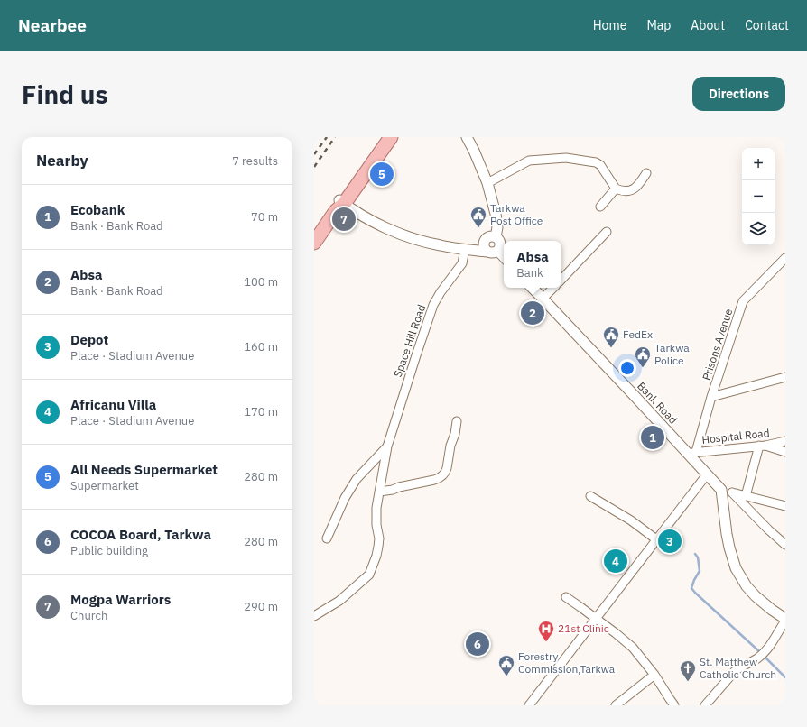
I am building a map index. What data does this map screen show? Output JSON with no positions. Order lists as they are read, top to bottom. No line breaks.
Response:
{"streets":{"street":["Space Hill Road","Prisons Avenue","Bank Road","Hospital Road"]},"crossings":[["Prisons Avenue","Bank Road"],["Prisons Avenue","Hospital Road"],["Bank Road","Hospital Road"]],"places":{"public building":["Tarkwa Post Office","FedEx","Tarkwa Police","Forestry Commission,Tarkwa"],"hospital":["21st Clinic"],"church":["St. Matthew Catholic Church"]},"page":{"header":"Nearbee","nav":["Home","Map","About","Contact"],"buttons":"Directions","title":"Find us","heading":["Nearby","7 results"],"map_buttons":["+","−"],"pins":["5","7","2","1","3","4","6"],"list":[{"mark":"1","name":"Ecobank","note":"Bank · Bank Road","value":"70 m"},{"mark":"2","name":"Absa","note":"Bank · Bank Road","value":"100 m"},{"mark":"3","name":"Depot","note":"Place · Stadium Avenue","value":"160 m"},{"mark":"4","name":"Africanu Villa","note":"Place · Stadium Avenue","value":"170 m"},{"mark":"5","name":"All Needs Supermarket","note":"Supermarket","value":"280 m"},{"mark":"6","name":"COCOA Board, Tarkwa","note":"Public building","value":"280 m"},{"mark":"7","name":"Mogpa Warriors","note":"Church","value":"290 m"}],"popup":["Absa","Bank"]}}
